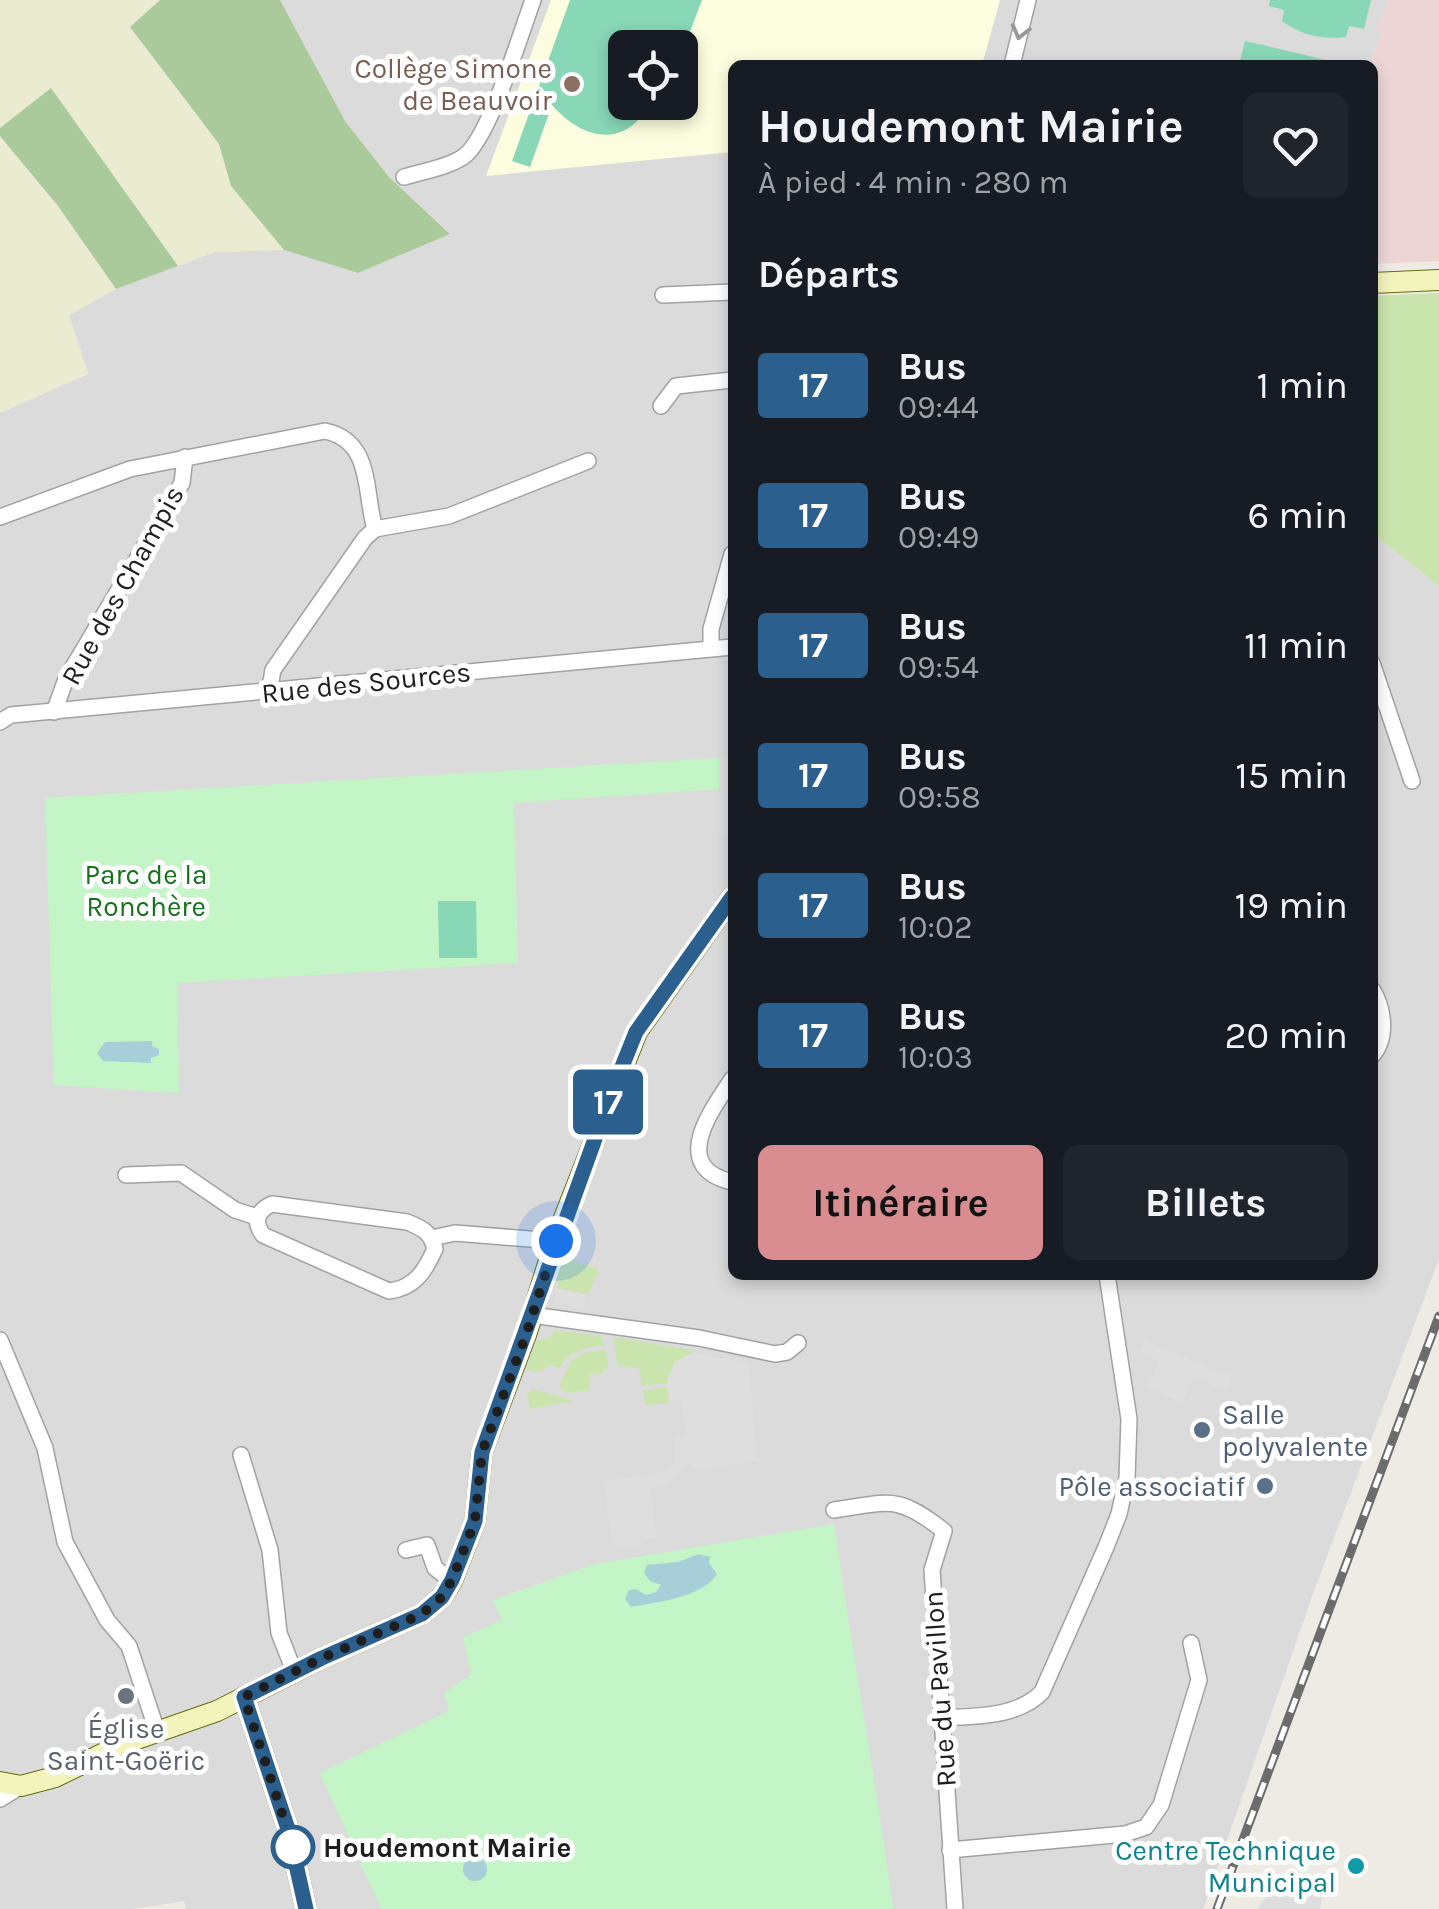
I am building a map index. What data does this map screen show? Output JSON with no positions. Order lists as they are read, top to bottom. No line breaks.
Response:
{"streets":{"street":["Rue des Champis","Rue des Sources","Rue du Pavillon"]},"crossings":[["Rue des Champis","Rue des Sources"]],"parks":["Parc de la Ronchère"],"places":["Collège Simone de Beauvoir","Salle polyvalente","Pôle associatif","Église Saint-Goëric","Houdemont Mairie","Centre Technique Municipal"],"lines":["bus line 17"],"page":{"on_map":"17","heading":[["Houdemont Mairie","À pied · 4 min · 280 m"],"Départs"],"list":[{"mark":"17","name":"Bus","note":"09:44","value":"1 min"},{"mark":"17","name":"Bus","note":"09:49","value":"6 min"},{"mark":"17","name":"Bus","note":"09:54","value":"11 min"},{"mark":"17","name":"Bus","note":"09:58","value":"15 min"},{"mark":"17","name":"Bus","note":"10:02","value":"19 min"},{"mark":"17","name":"Bus","note":"10:03","value":"20 min"}],"buttons":["Itinéraire","Billets"]}}
